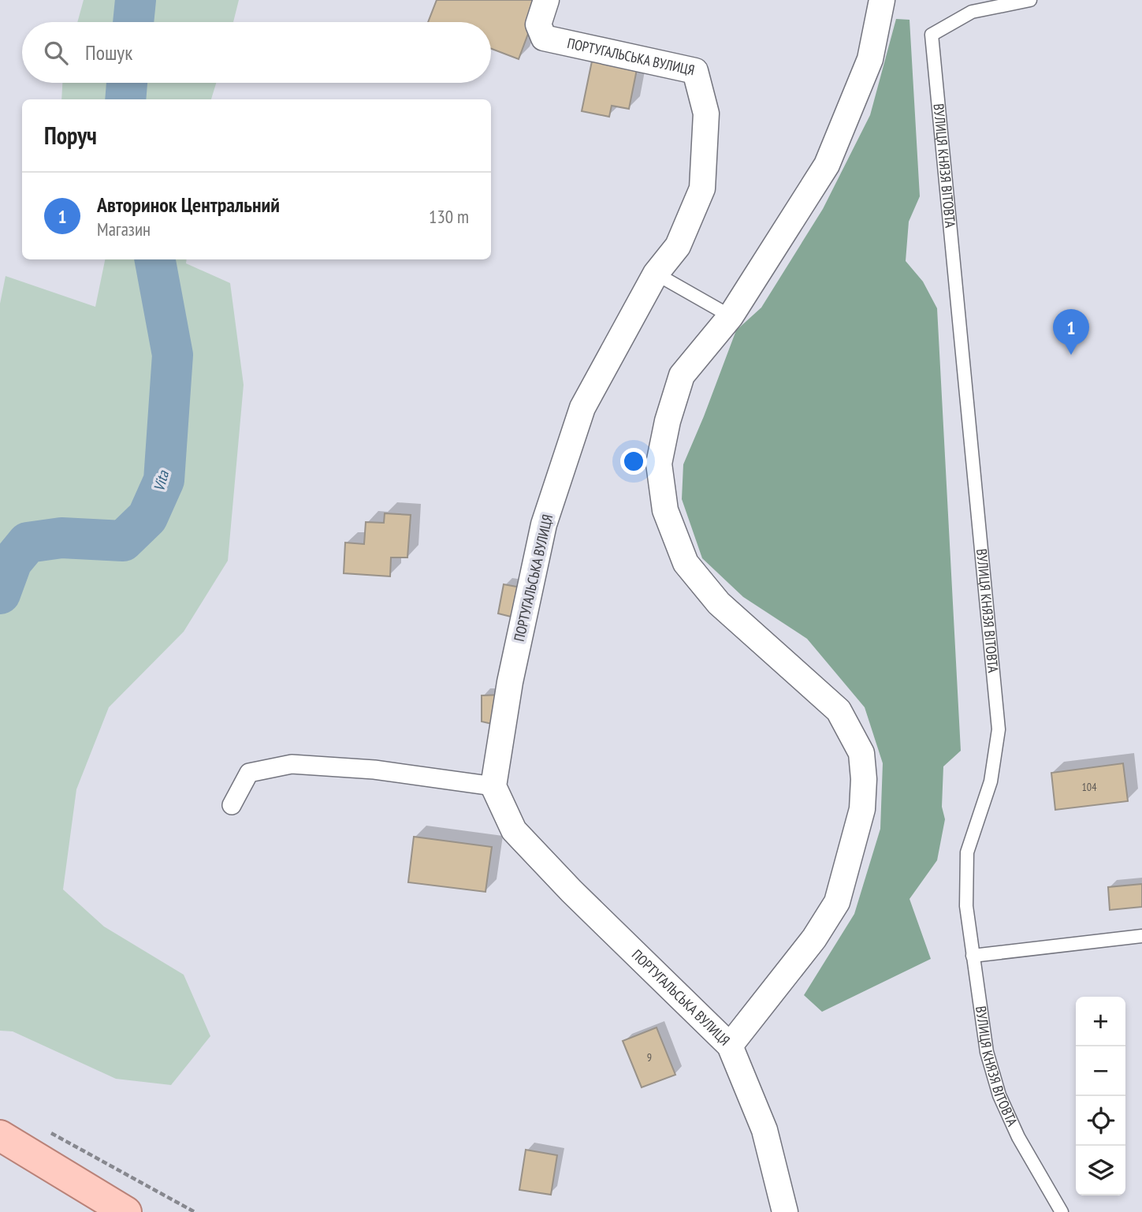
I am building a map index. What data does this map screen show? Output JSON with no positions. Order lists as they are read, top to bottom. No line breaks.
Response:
{"streets":{"street":["ПОРТУГАЛЬСЬКА ВУЛИЦЯ"],"lane":["ВУЛИЦЯ КНЯЗЯ ВІТОВТА"]},"water":["Vita"],"house_numbers":["104","9"],"page":{"search":"Пошук","heading":"Поруч","list":[{"mark":"1","name":"Авторинок Центральний","note":"Магазин","value":"130 m"}],"pins":"1","map_buttons":["+","−"]}}
